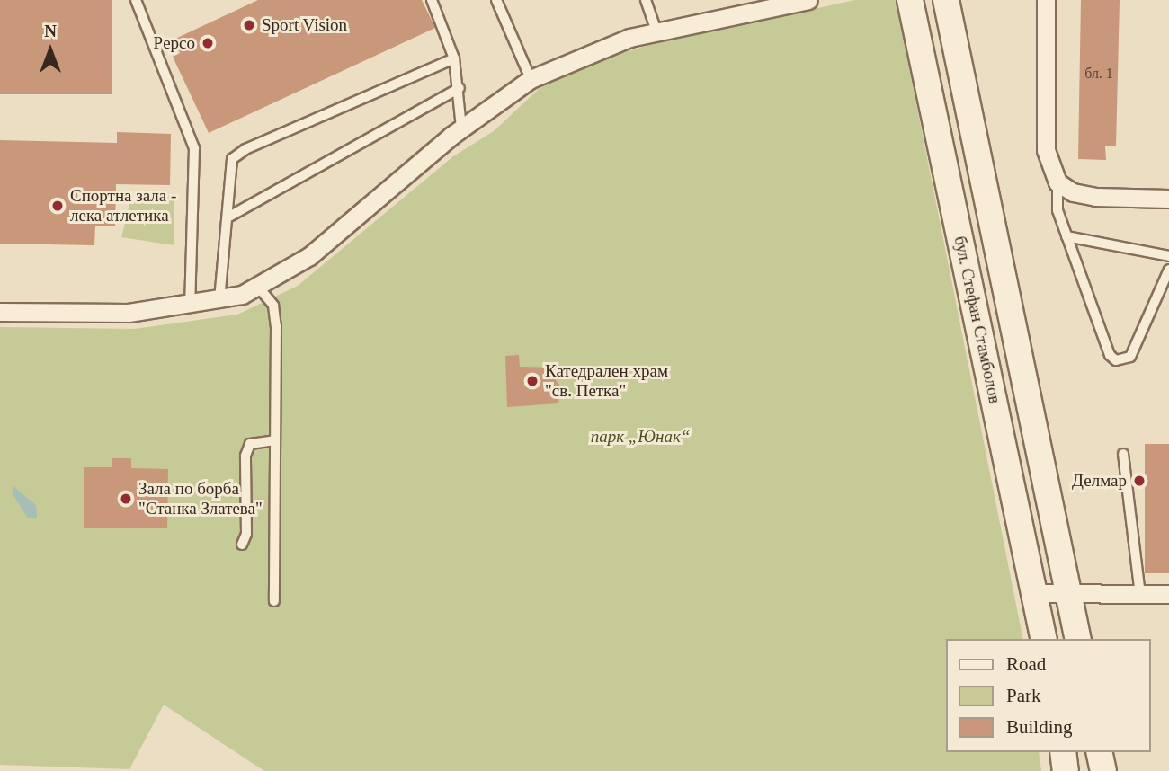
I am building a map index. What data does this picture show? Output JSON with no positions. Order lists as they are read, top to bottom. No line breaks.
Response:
{"streets":{"main road":["бул. Стефан Стамболов"]},"parks":["парк „Юнак“"],"places":["Sport Vision","Pepco","Спортна зала - лека атлетика","Катедрален храм \"св. Петка\"","Делмар","Зала по борба \"Станка Златева\""],"house_numbers":["бл. 1"],"legend":["Road","Park","Building"],"north":"top"}
